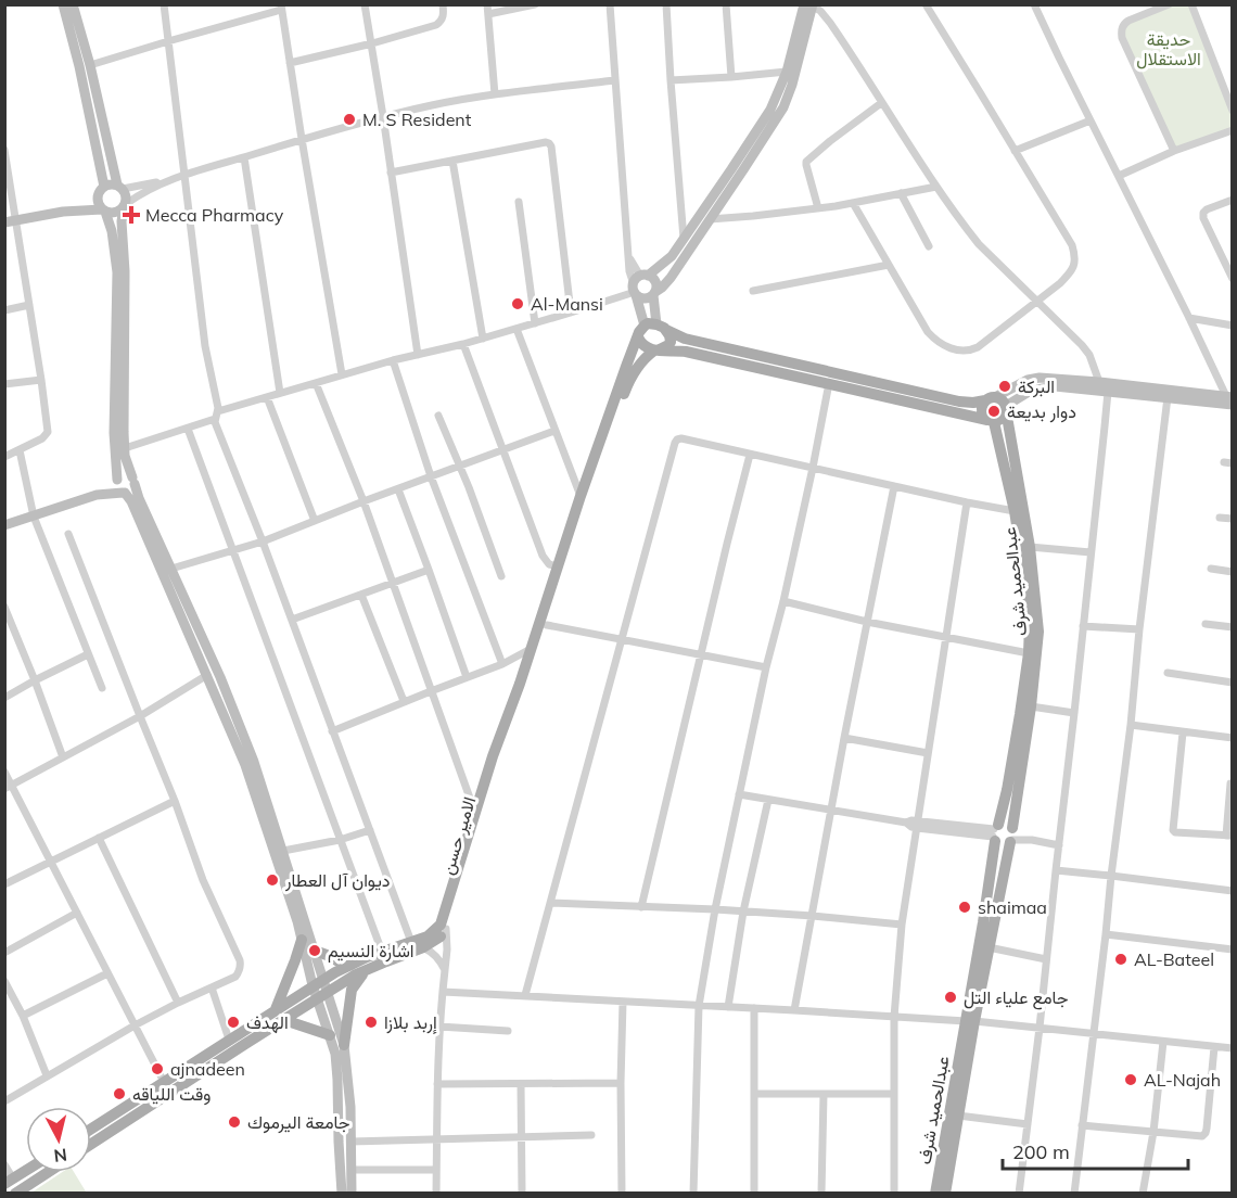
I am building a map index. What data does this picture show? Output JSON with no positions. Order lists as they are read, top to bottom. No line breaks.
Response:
{"streets":{"main road":["عبدالحميد شرف","الامير حسن"]},"parks":["حديقة الاستقلال"],"places":{"other":["M. S Resident","Al-Mansi","البركة","دوار بديعة","ديوان آل العطار","shaimaa","اشارة النسيم","AL-Bateel","جامع علياء التل","الهدف","إربد بلازا","ajnadeen","AL-Najah","وقت اللياقه","جامعة اليرموك"],"health":["Mecca Pharmacy"]},"scale_bar":"200 m","north":"bottom"}
